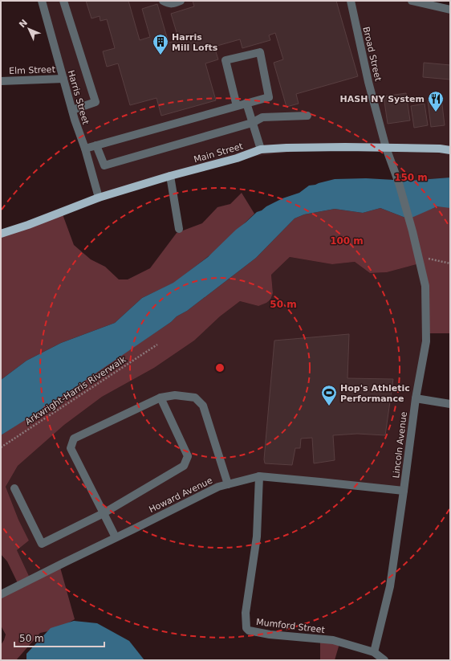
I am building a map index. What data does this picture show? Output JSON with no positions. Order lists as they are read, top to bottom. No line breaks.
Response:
{"streets":{"main road":["Main Street"],"street":["Broad Street","Elm Street","Harris Street","Lincoln Avenue","Howard Avenue","Mumford Street"],"path":["Arkwright-Harris Riverwalk"]},"crossings":[["Broad Street","Main Street"],["Broad Street","Lincoln Avenue"],["Elm Street","Harris Street"],["Harris Street","Main Street"],["Main Street","Lincoln Avenue"],["Lincoln Avenue","Howard Avenue"],["Lincoln Avenue","Mumford Street"],["Howard Avenue","Mumford Street"]],"places":{"building":["Harris Mill Lofts"],"restaurant":["HASH NY System"],"sports":["Hop's Athletic Performance"]},"scale_bar":"50 m","north":"top left","rings":["150 m","100 m","50 m"]}
